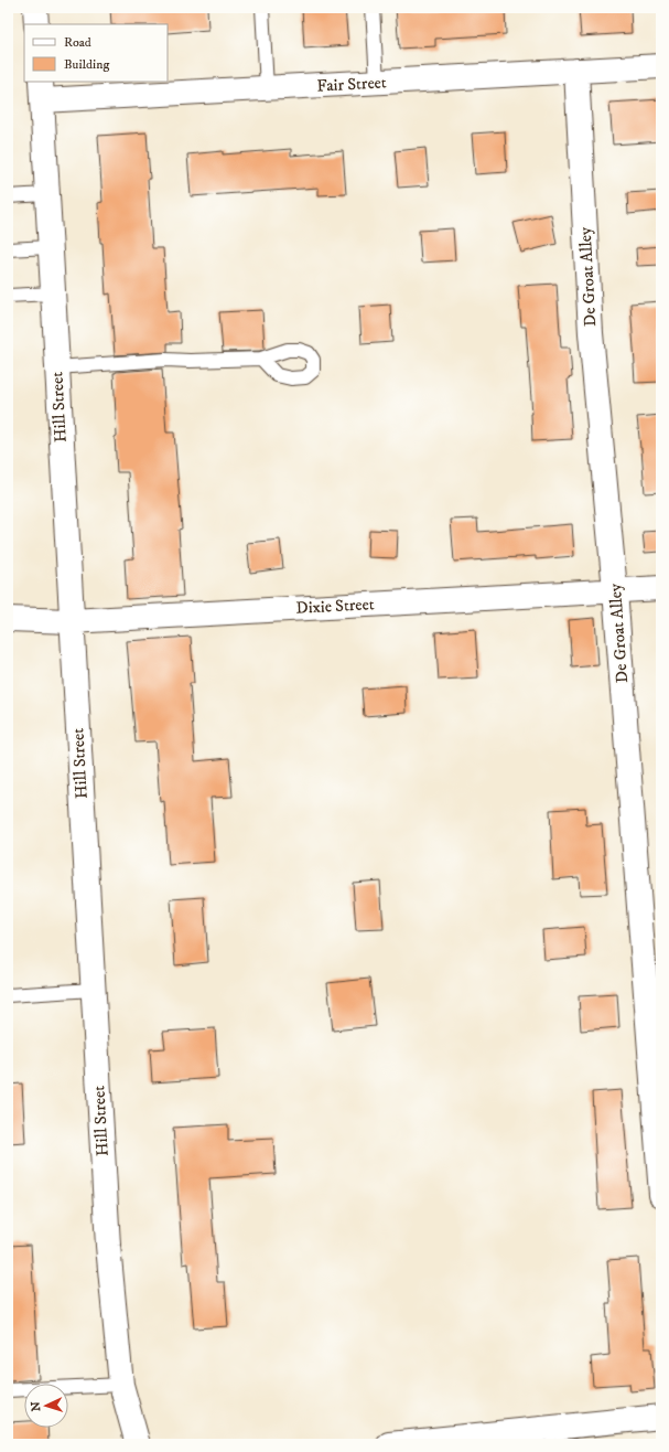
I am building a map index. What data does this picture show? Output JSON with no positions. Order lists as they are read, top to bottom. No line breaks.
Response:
{"streets":{"street":["Fair Street","De Groat Alley","Hill Street","Dixie Street"]},"crossings":[["Fair Street","De Groat Alley"],["Fair Street","Hill Street"],["De Groat Alley","Dixie Street"],["Hill Street","Dixie Street"]],"legend":["Road","Building"],"north":"left"}
